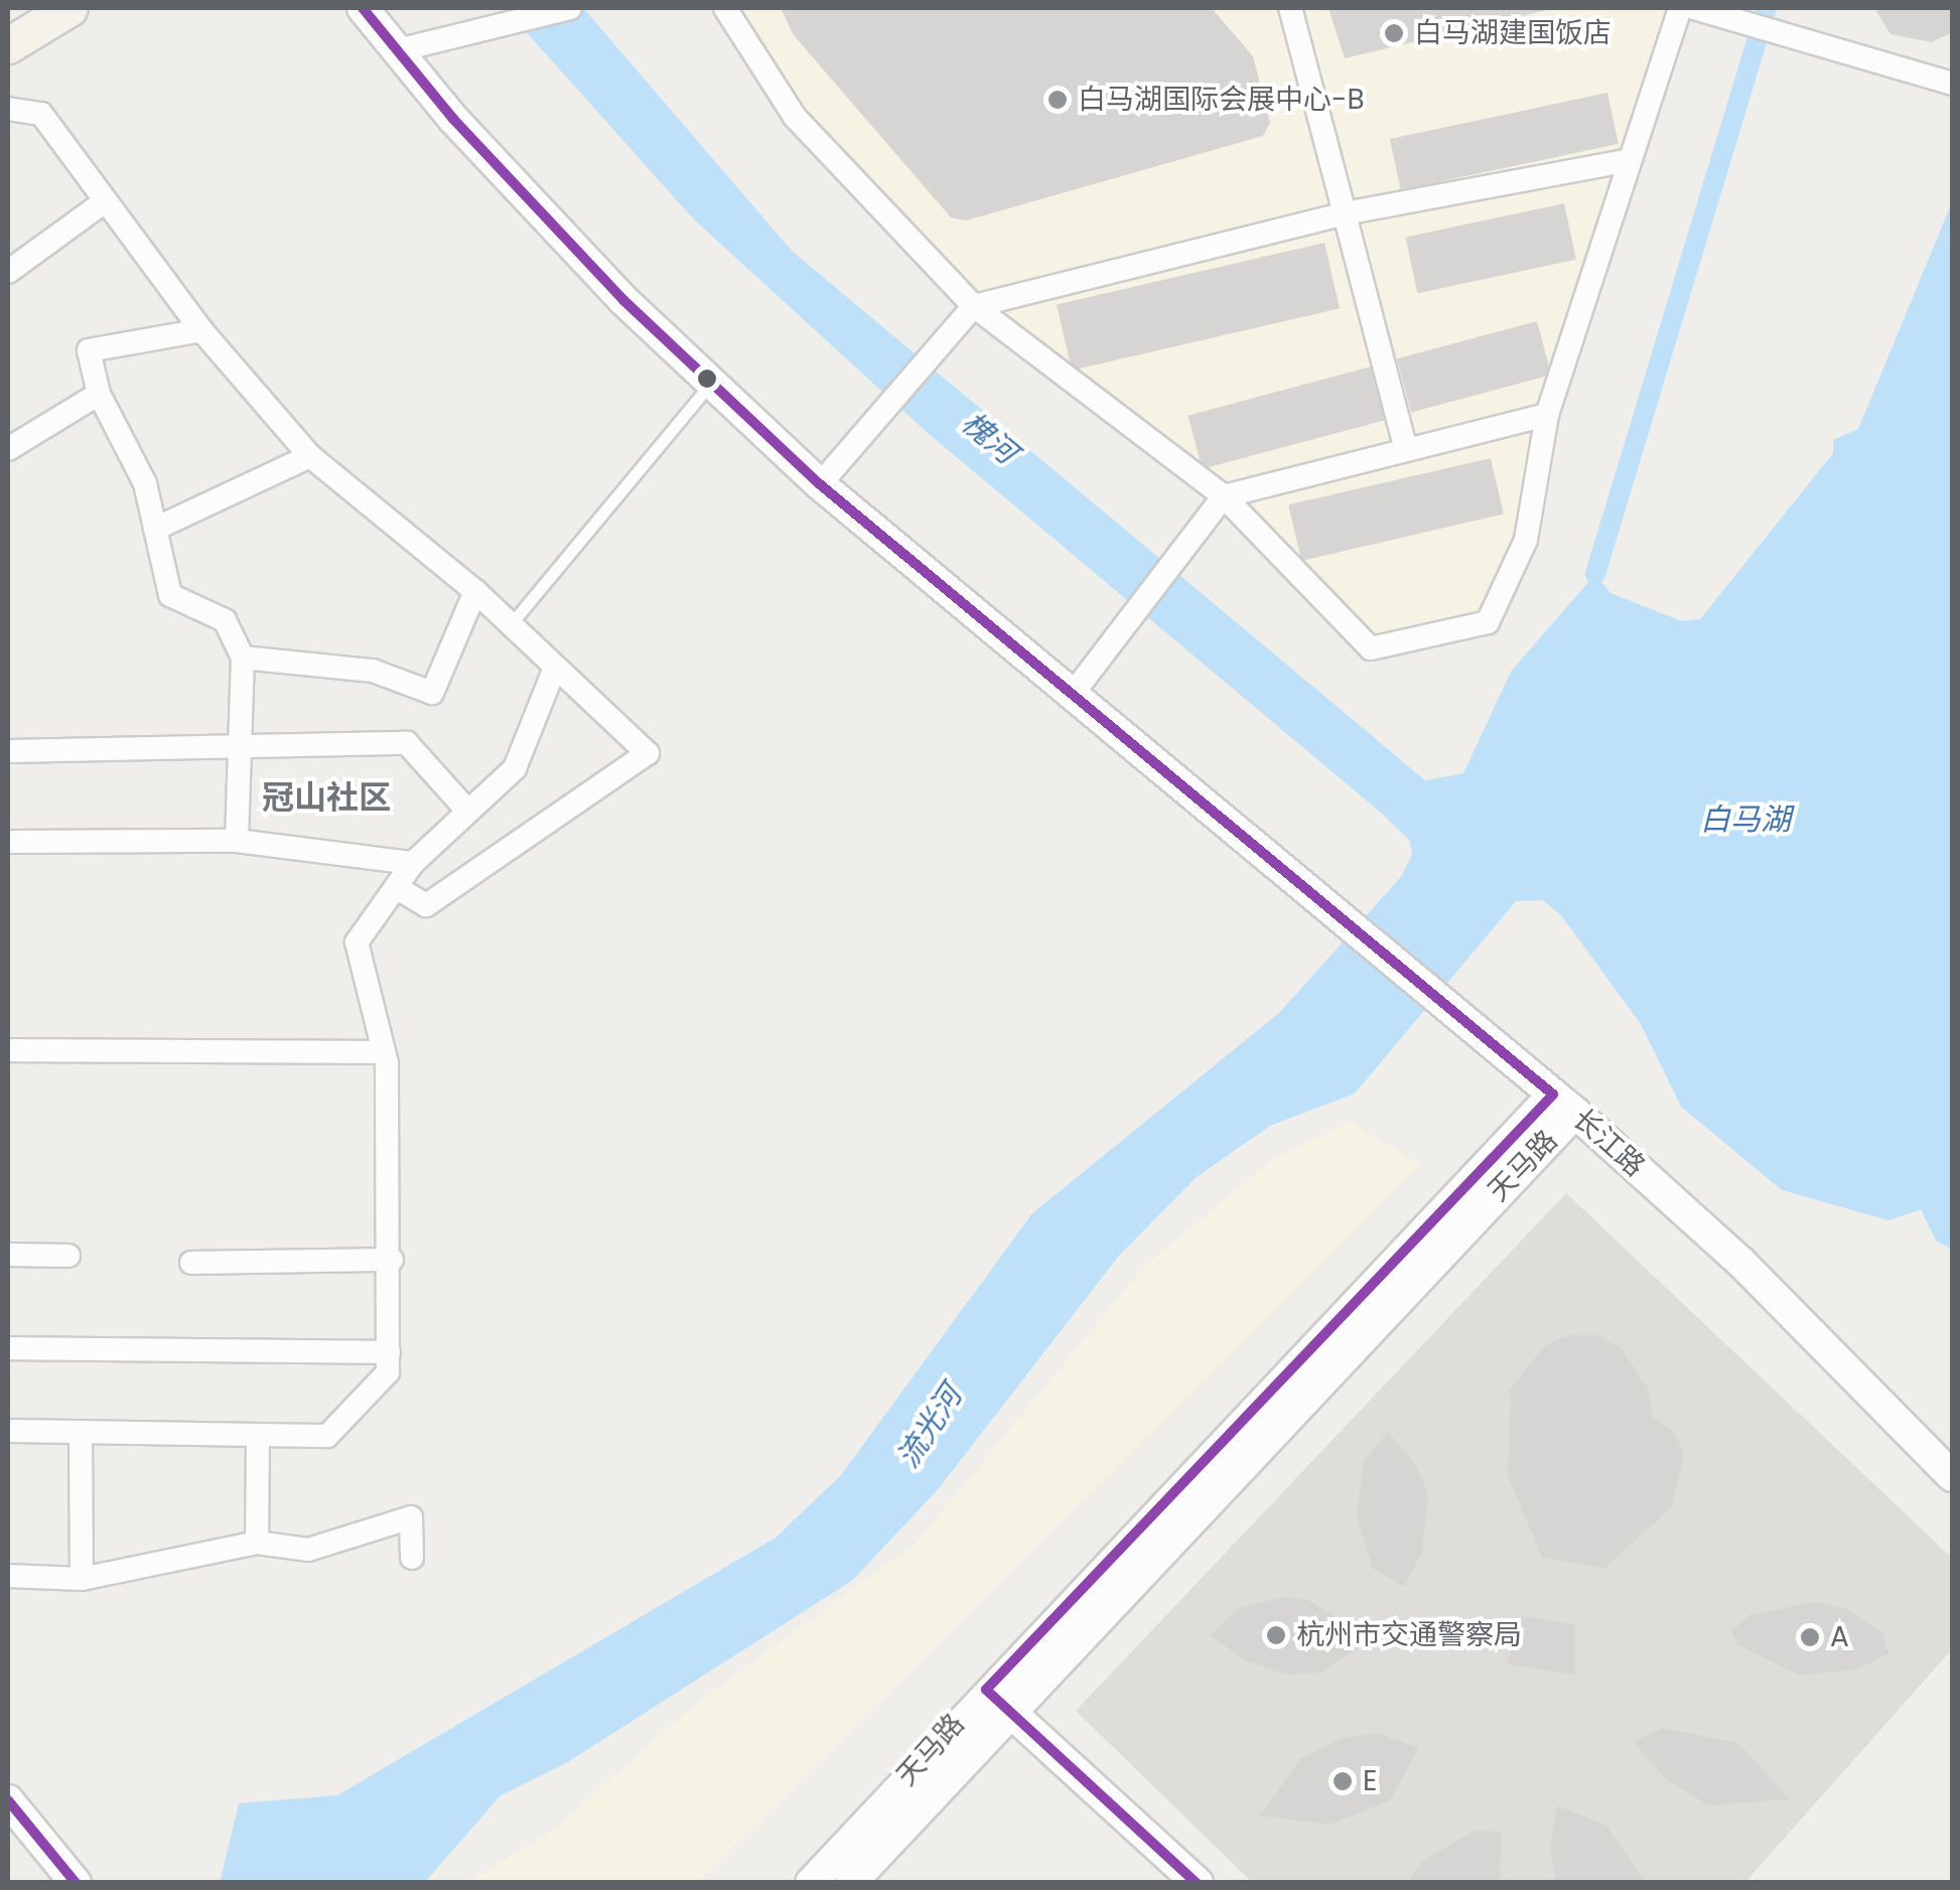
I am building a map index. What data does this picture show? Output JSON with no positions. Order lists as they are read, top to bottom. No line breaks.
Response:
{"streets":{"main road":["长江路","天马路"]},"crossings":[["长江路","天马路"]],"districts":["冠山社区"],"water":["槐河","白马湖","流光河"],"places":["白马湖建国饭店","白马湖国际会展中心-B","杭州市交通警察局","A","E"]}
